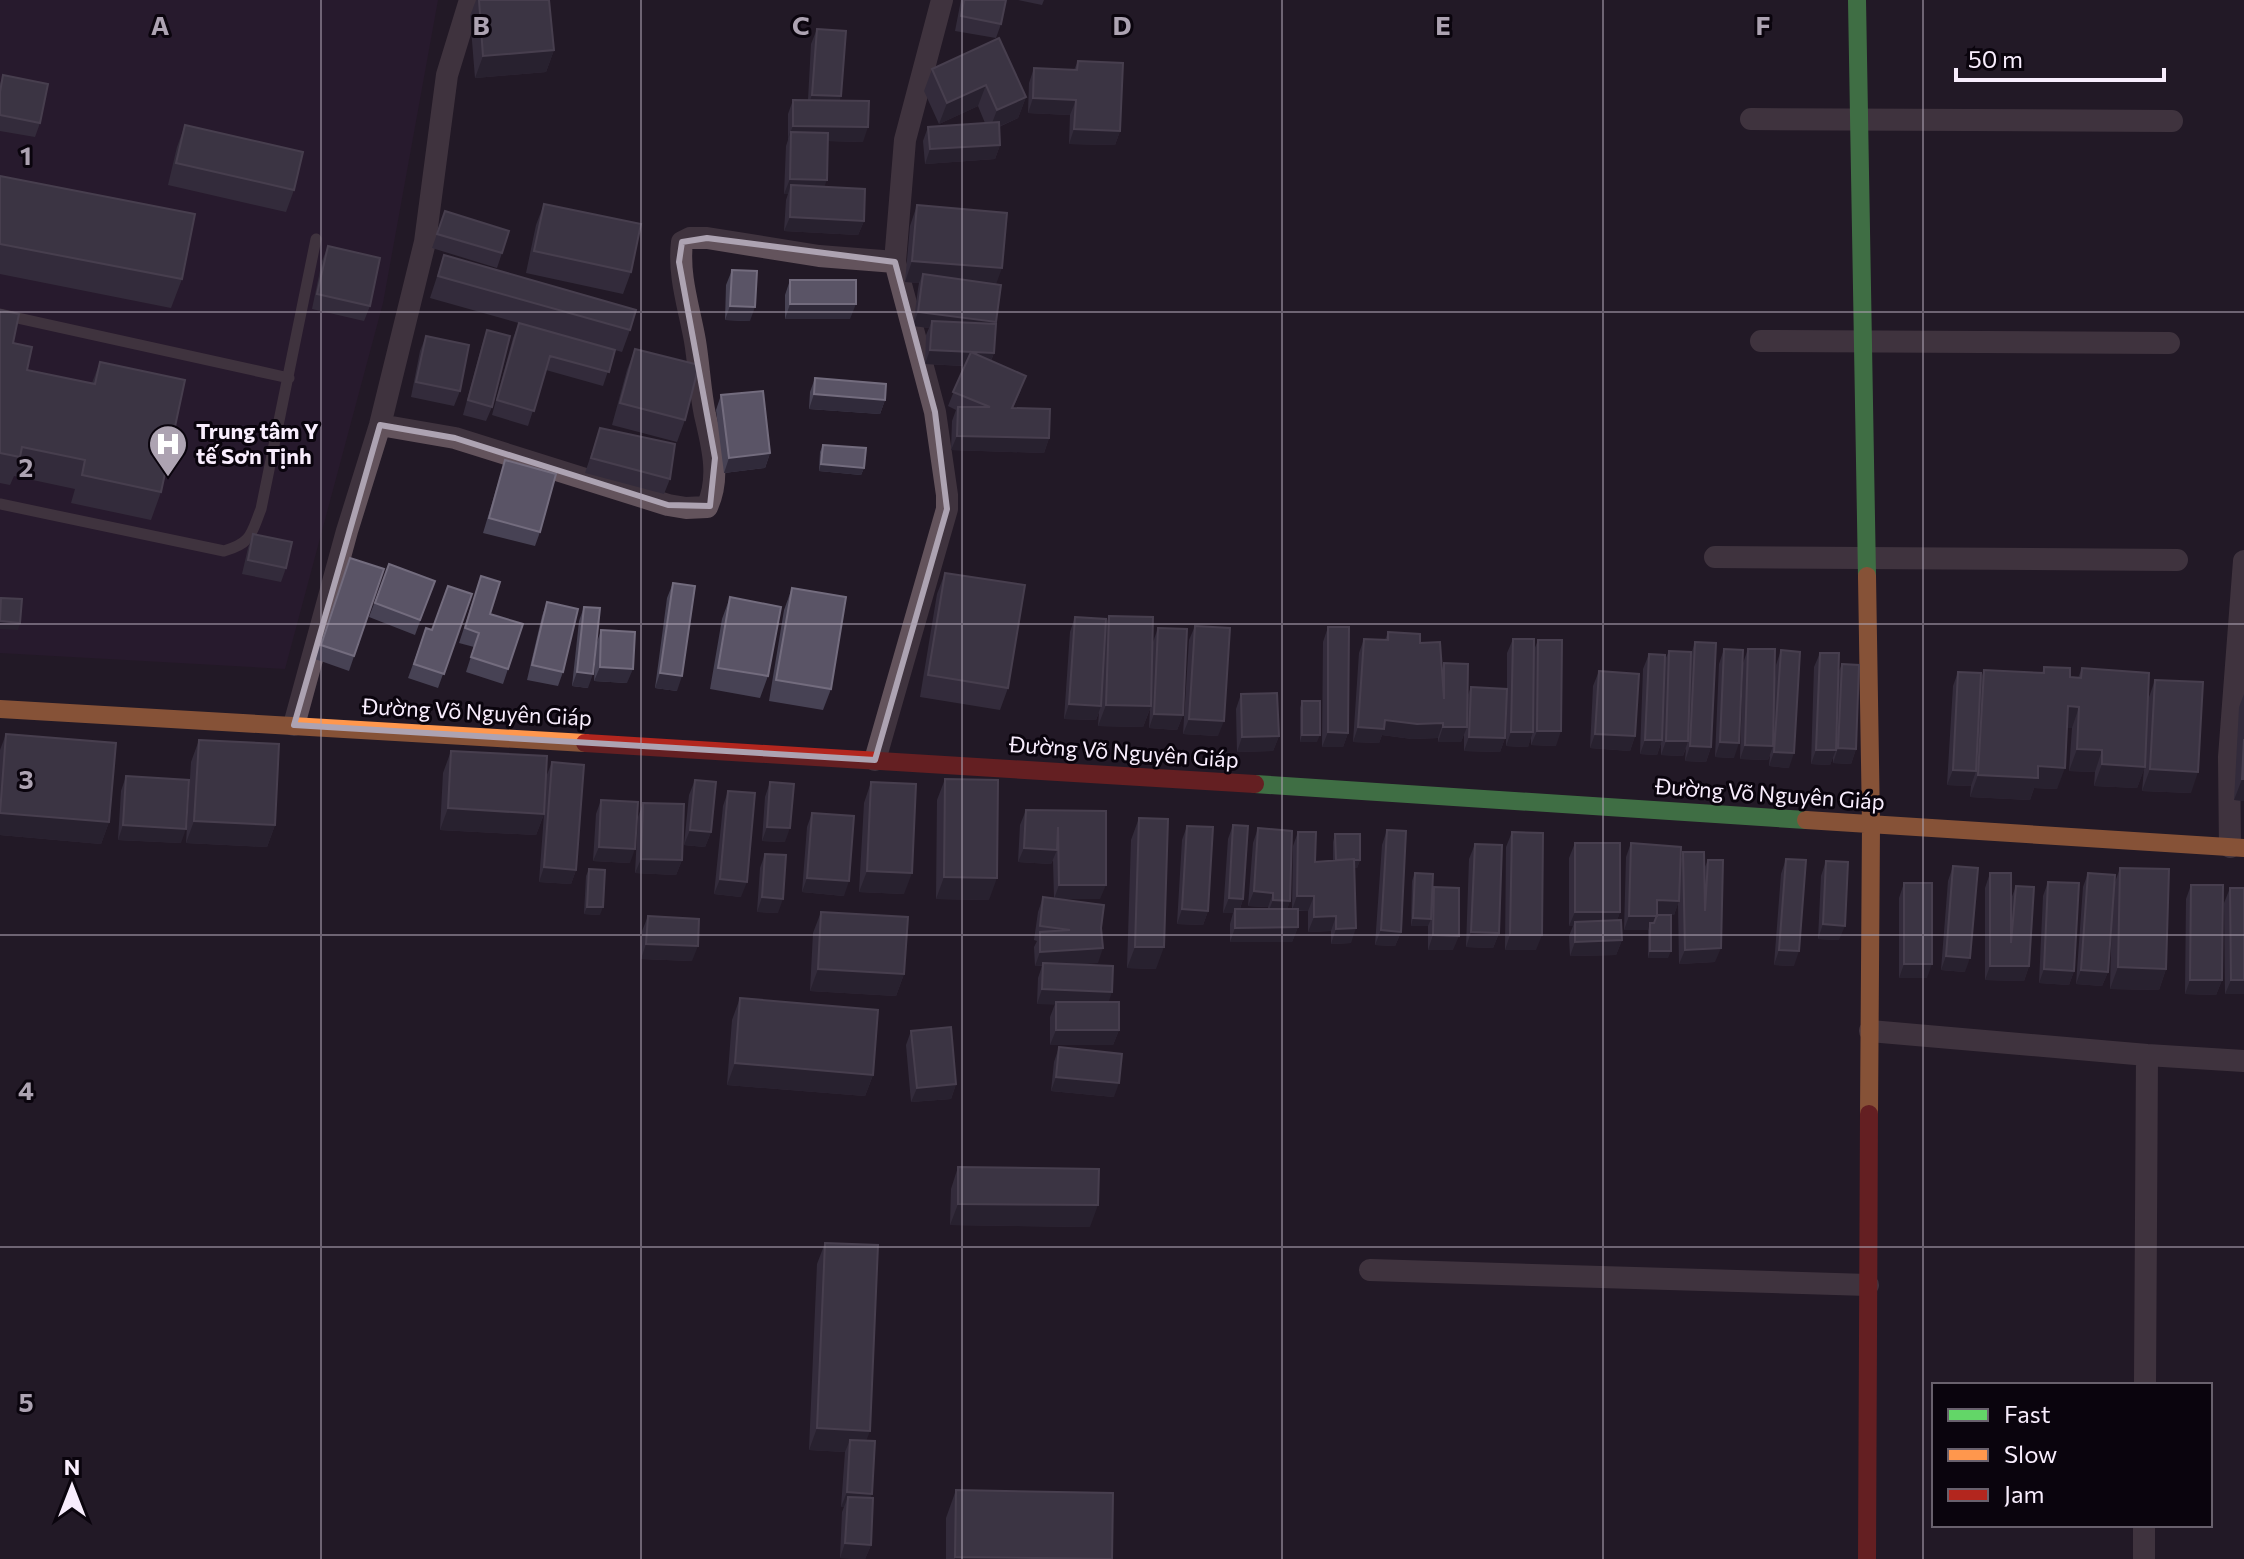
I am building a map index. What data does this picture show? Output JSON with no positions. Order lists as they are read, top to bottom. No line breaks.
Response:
{"streets":{"main road":["Đường Võ Nguyên Giáp"]},"places":{"hospital":["Trung tâm Y tế Sơn Tịnh"]},"legend":["Fast","Slow","Jam"],"scale_bar":"50 m","north":"top","grid":{"columns":["A","B","C","D","E","F"],"rows":["1","2","3","4","5"]}}
